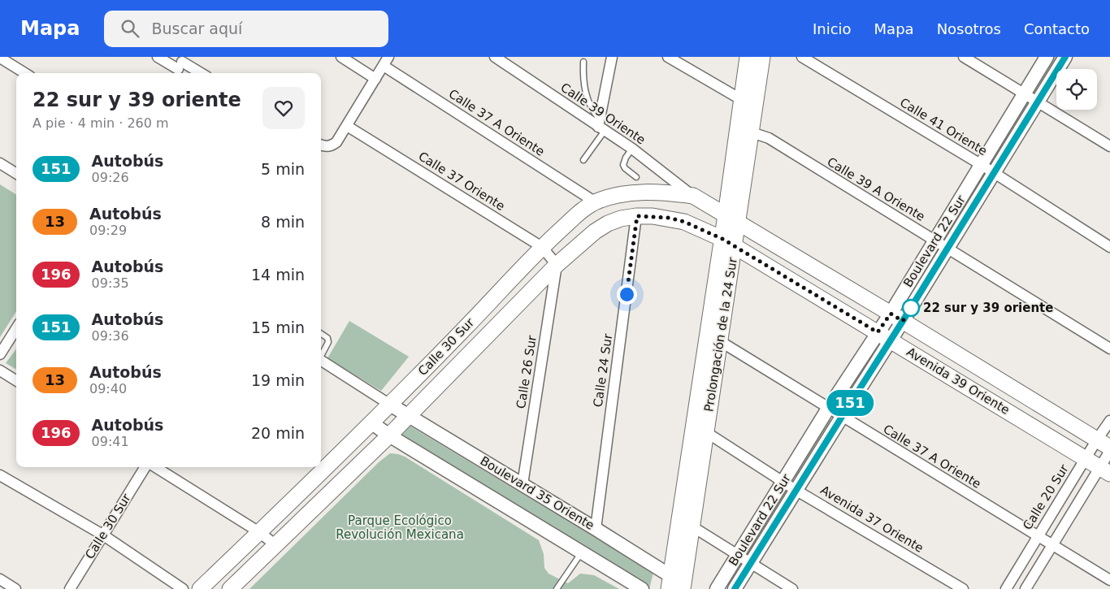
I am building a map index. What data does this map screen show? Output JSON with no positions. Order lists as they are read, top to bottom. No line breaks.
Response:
{"streets":{"main road":["Prolongación de la 24 Sur","Calle 30 Sur","Avenida 39 Oriente"],"street":["Calle 39 Oriente","Calle 37 A Oriente","Calle 41 Oriente","Calle 37 Oriente","Calle 39 A Oriente","Boulevard 22 Sur","Calle 24 Sur","Calle 26 Sur","Boulevard 35 Oriente","Calle 20 Sur","Avenida 37 Oriente"]},"crossings":[["Calle 39 Oriente","Calle 30 Sur"],["Calle 37 A Oriente","Boulevard 22 Sur"],["Calle 37 A Oriente","Prolongación de la 24 Sur"],["Calle 37 A Oriente","Calle 30 Sur"],["Calle 37 A Oriente","Calle 20 Sur"],["Calle 41 Oriente","Boulevard 22 Sur"],["Calle 37 Oriente","Calle 30 Sur"],["Calle 37 Oriente","Calle 26 Sur"],["Calle 39 A Oriente","Boulevard 22 Sur"],["Calle 39 A Oriente","Prolongación de la 24 Sur"],["Boulevard 22 Sur","Avenida 39 Oriente"],["Boulevard 22 Sur","Avenida 37 Oriente"],["Prolongación de la 24 Sur","Calle 30 Sur"],["Prolongación de la 24 Sur","Avenida 39 Oriente"],["Prolongación de la 24 Sur","Boulevard 35 Oriente"],["Prolongación de la 24 Sur","Avenida 37 Oriente"],["Calle 30 Sur","Calle 24 Sur"],["Calle 30 Sur","Calle 26 Sur"],["Calle 30 Sur","Avenida 39 Oriente"],["Calle 30 Sur","Boulevard 35 Oriente"],["Calle 24 Sur","Boulevard 35 Oriente"],["Calle 26 Sur","Boulevard 35 Oriente"],["Avenida 39 Oriente","Calle 20 Sur"]],"parks":["Parque Ecológico Revolución Mexicana"],"places":["22 sur y 39 oriente"],"lines":["bus line 151"],"page":{"header":"Mapa","search":"Buscar aquí","nav":["Inicio","Mapa","Nosotros","Contacto"],"on_map":"151","heading":["22 sur y 39 oriente","A pie · 4 min · 260 m"],"list":[{"mark":"151","name":"Autobús","note":"09:26","value":"5 min"},{"mark":"13","name":"Autobús","note":"09:29","value":"8 min"},{"mark":"196","name":"Autobús","note":"09:35","value":"14 min"},{"mark":"151","name":"Autobús","note":"09:36","value":"15 min"},{"mark":"13","name":"Autobús","note":"09:40","value":"19 min"},{"mark":"196","name":"Autobús","note":"09:41","value":"20 min"}]}}
